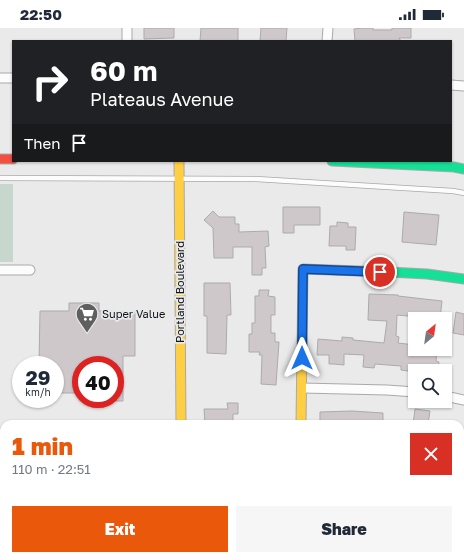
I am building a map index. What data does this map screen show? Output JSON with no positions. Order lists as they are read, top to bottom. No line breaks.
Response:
{"streets":{"main road":["Portland Boulevard"]},"places":{"supermarket":["Super Value"]},"north":"top right","page":{"status":"22:50","turn":["60 m","Plateaus Avenue"],"then":"Then","speed":"29 km/h","limit":"40","heading":["1 min","110 m · 22:51"],"buttons":["Exit","Share"]}}
